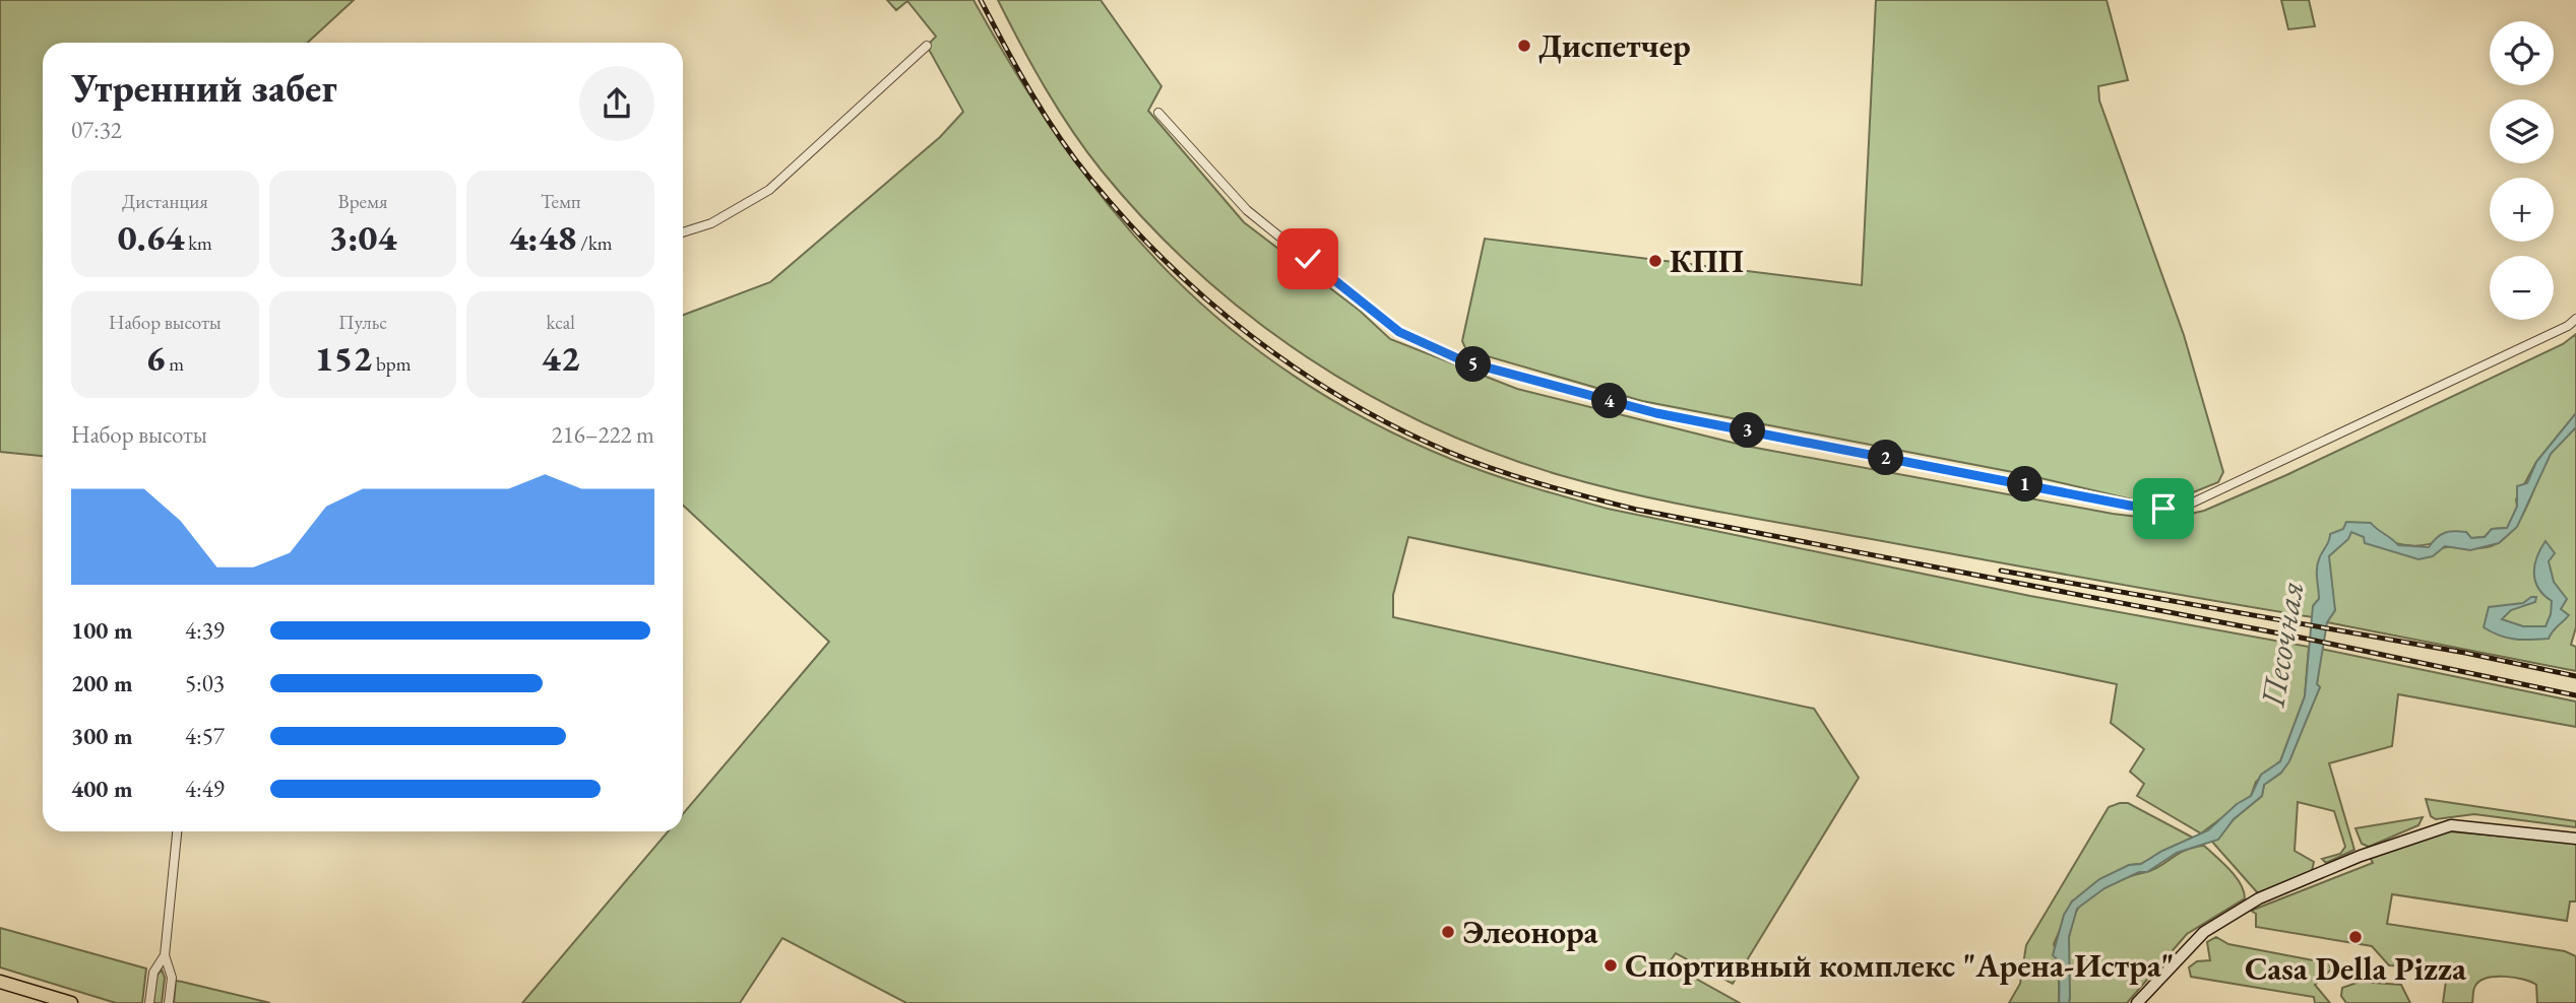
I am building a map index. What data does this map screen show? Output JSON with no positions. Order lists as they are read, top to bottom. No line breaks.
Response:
{"water":["Песочная"],"places":["Диспетчер","КПП","Элеонора","Casa Della Pizza","Спортивный комплекс \"Арена-Истра\""],"page":{"map_buttons":["+","−"],"heading":["Утренний забег","07:32"],"stats":[["Дистанция","0.64 km"],["Время","3:04"],["Темп","4:48 /km"],["Набор высоты","6 m"],["Пульс","152 bpm"],["kcal","42"]],"pins":["5","4","3","2","1"],"chart":["Набор высоты","216–222 m"],"list":[{"name":"100 m","note":"4:39"},{"name":"200 m","note":"5:03"},{"name":"300 m","note":"4:57"},{"name":"400 m","note":"4:49"}]}}
